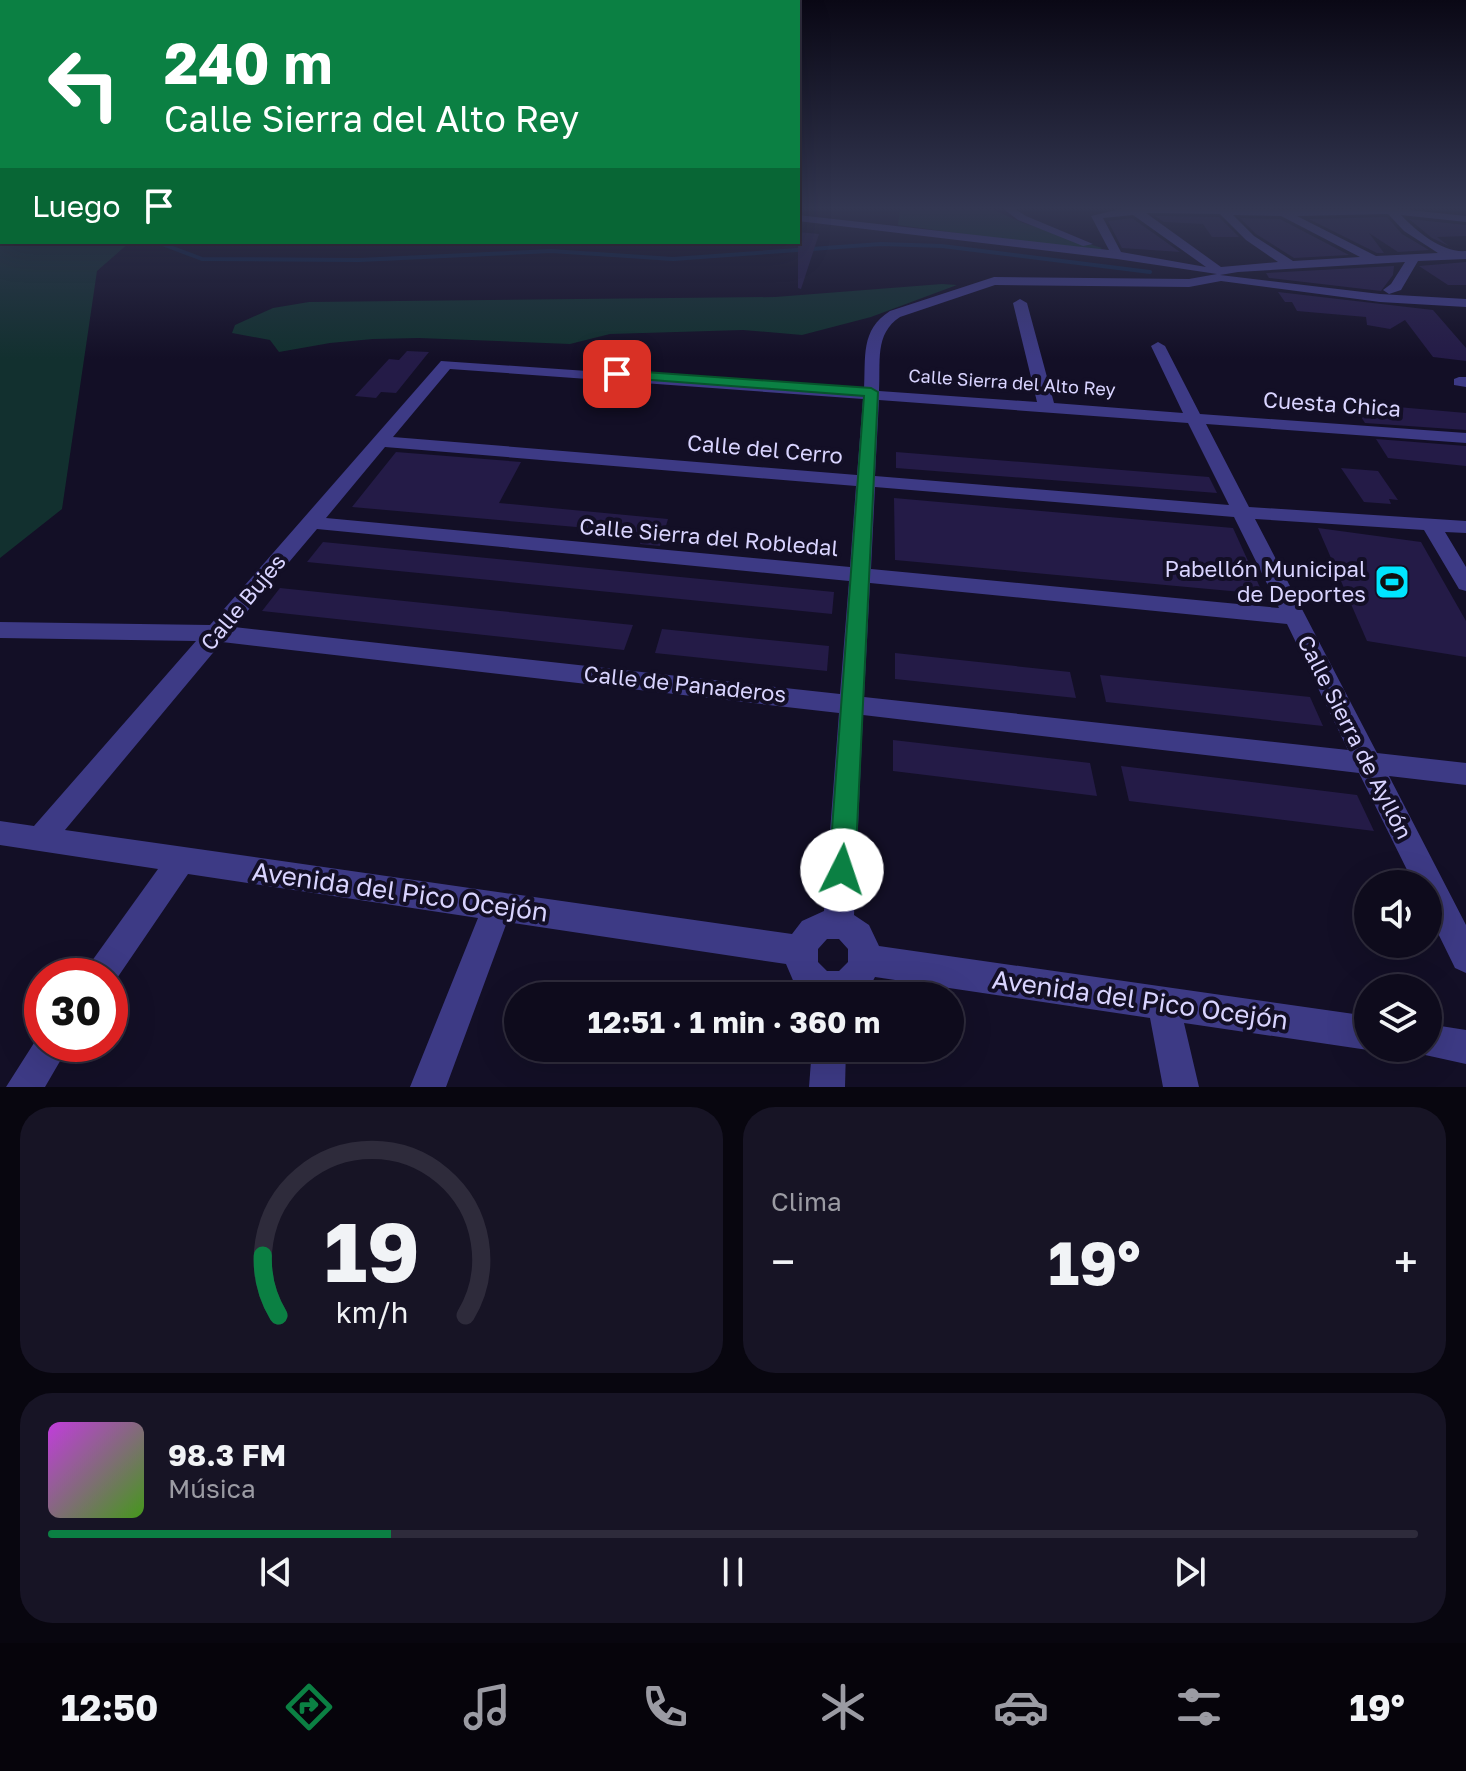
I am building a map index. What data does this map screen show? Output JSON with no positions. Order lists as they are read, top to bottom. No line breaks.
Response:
{"streets":{"street":["Calle Sierra del Alto Rey","Cuesta Chica","Calle del Cerro","Calle Sierra del Robledal","Calle Bujes","Calle de Panaderos","Calle Sierra de Ayllón","Avenida del Pico Ocejón"]},"crossings":[["Calle Sierra del Alto Rey","Cuesta Chica"],["Calle Sierra del Alto Rey","Calle Bujes"],["Calle Sierra del Alto Rey","Calle Sierra de Ayllón"],["Cuesta Chica","Calle Sierra de Ayllón"],["Calle del Cerro","Calle Bujes"],["Calle del Cerro","Calle Sierra de Ayllón"],["Calle Sierra del Robledal","Calle Bujes"],["Calle Sierra del Robledal","Calle Sierra de Ayllón"],["Calle Bujes","Calle de Panaderos"],["Calle Bujes","Avenida del Pico Ocejón"],["Calle de Panaderos","Calle Sierra de Ayllón"]],"places":{"sports":["Pabellón Municipal de Deportes"]},"page":{"turn":["240 m","Calle Sierra del Alto Rey"],"then":"Luego","limit":"30","trip":"12:51 · 1 min · 360 m","tile":"Clima","heat":["−","19°","+"],"song":["98.3 FM","Música"],"tabs":["12:50","19°"],"gauge":["19","km/h"]}}
